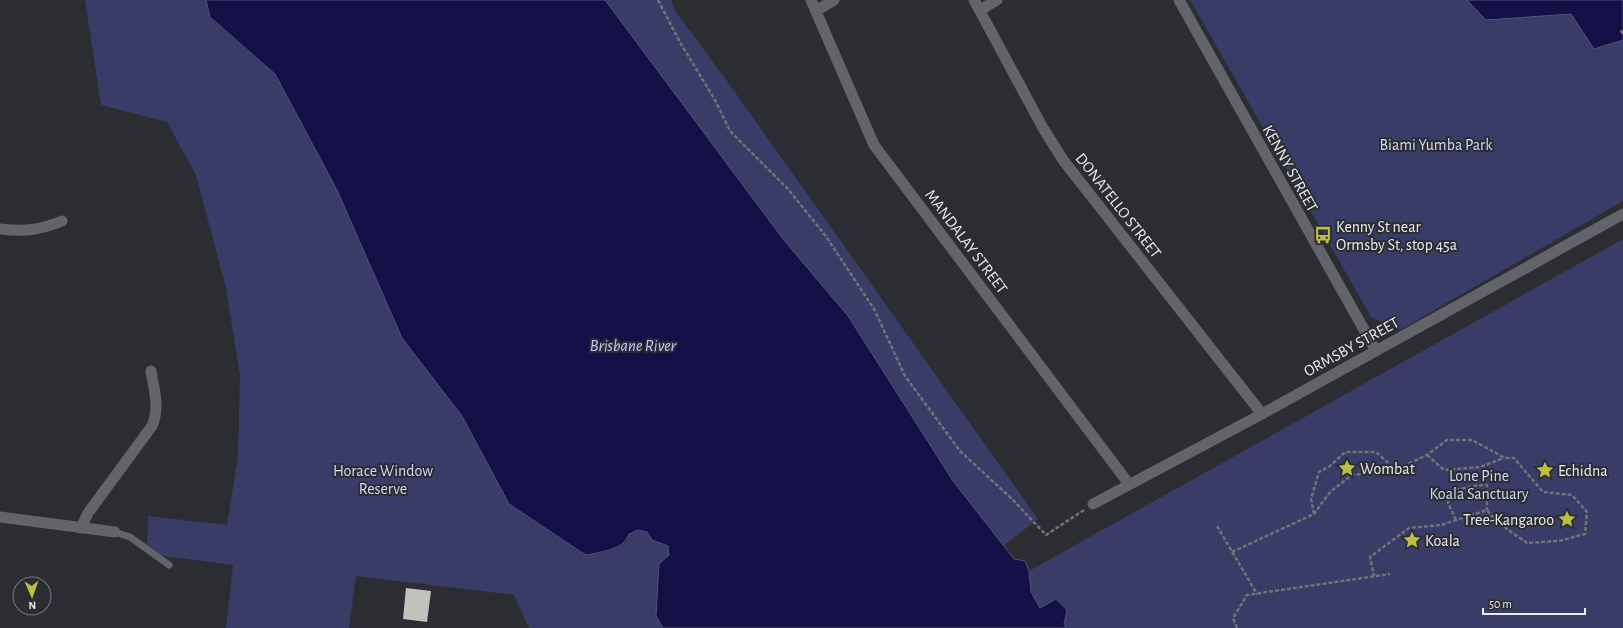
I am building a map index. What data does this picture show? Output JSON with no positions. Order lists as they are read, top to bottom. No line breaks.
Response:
{"streets":{"street":["KENNY STREET","DONATELLO STREET","MANDALAY STREET","ORMSBY STREET"]},"crossings":[["KENNY STREET","ORMSBY STREET"],["DONATELLO STREET","ORMSBY STREET"],["MANDALAY STREET","ORMSBY STREET"]],"water":["Brisbane River"],"parks":["Biami Yumba Park","Horace Window Reserve","Lone Pine Koala Sanctuary"],"places":{"bus stop":["Kenny St near Ormsby St, stop 45a"],"place":["Wombat","Echidna","Tree-Kangaroo","Koala"]},"scale_bar":"50 m","north":"bottom"}
